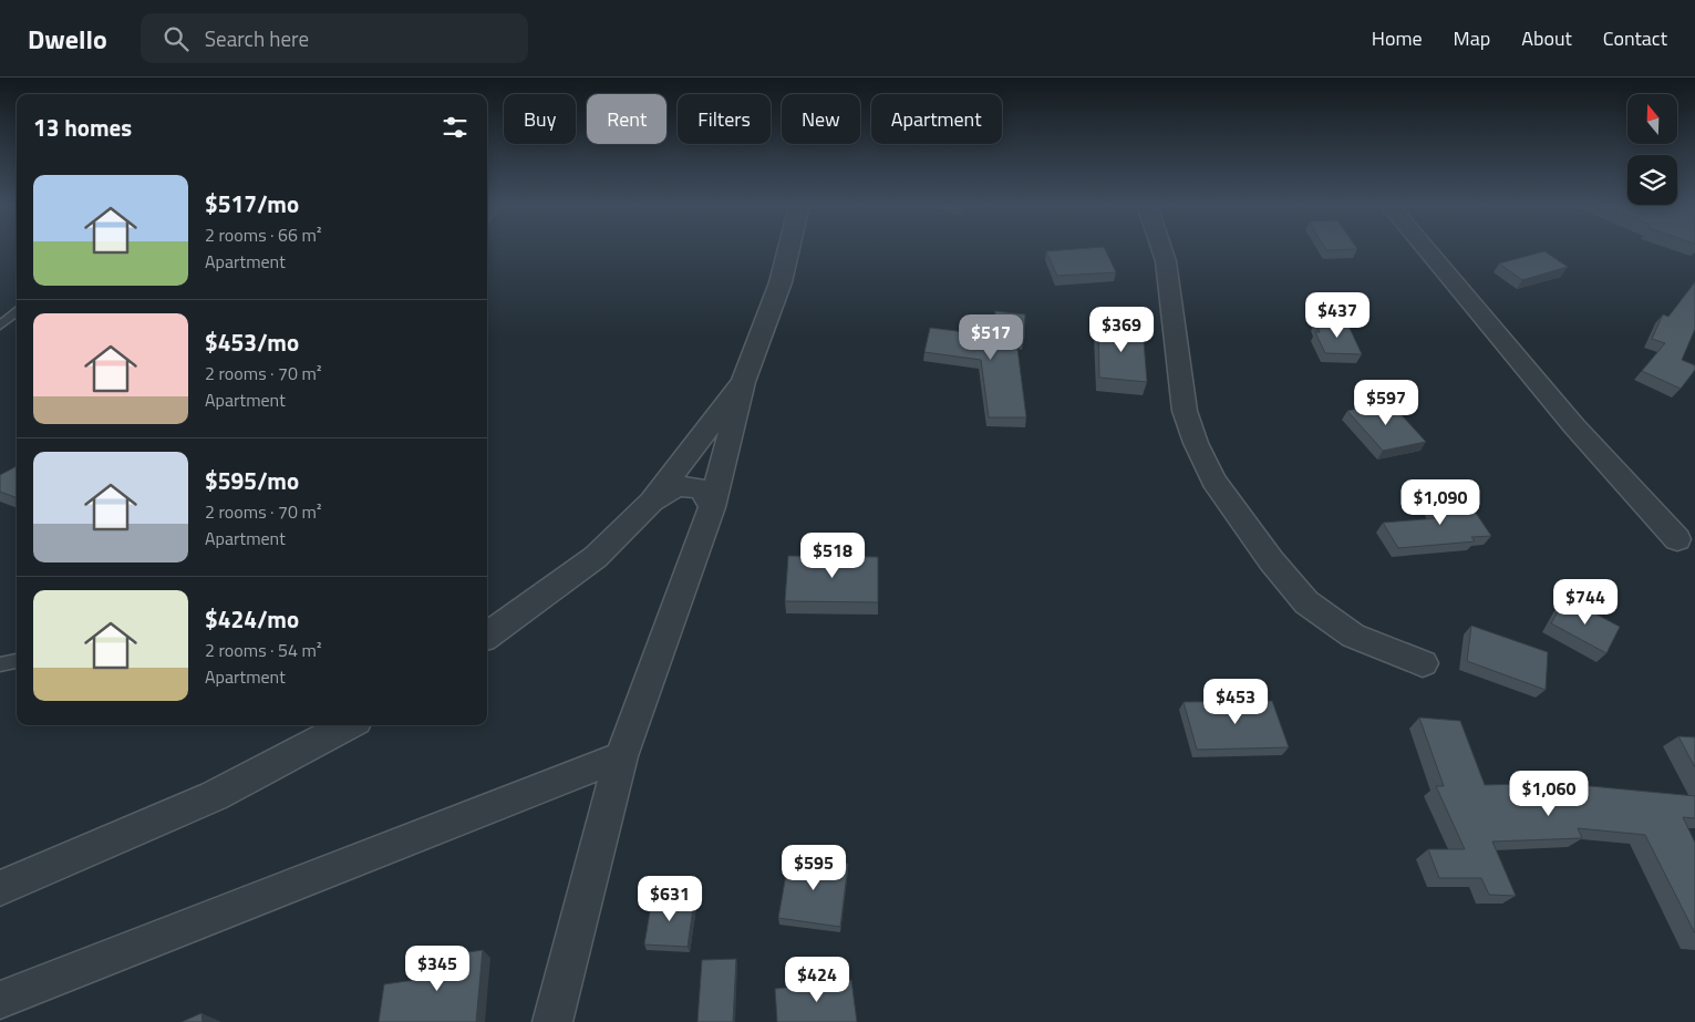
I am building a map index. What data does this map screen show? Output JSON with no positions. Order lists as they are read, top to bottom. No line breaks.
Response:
{"north":"top","page":{"header":"Dwello","search":"Search here","nav":["Home","Map","About","Contact"],"chip":["Buy","Rent","Filters","New","Apartment"],"heading":"13 homes","list":[{"name":"$517/mo","note":"2 rooms · 66 m² · Apartment"},{"name":"$453/mo","note":"2 rooms · 70 m² · Apartment"},{"name":"$595/mo","note":"2 rooms · 70 m² · Apartment"},{"name":"$424/mo","note":"2 rooms · 54 m² · Apartment"}],"price":["$437","$369","$517","$597","$1,090","$518","$744","$453","$1,060","$595","$631","$345","$424"]}}
